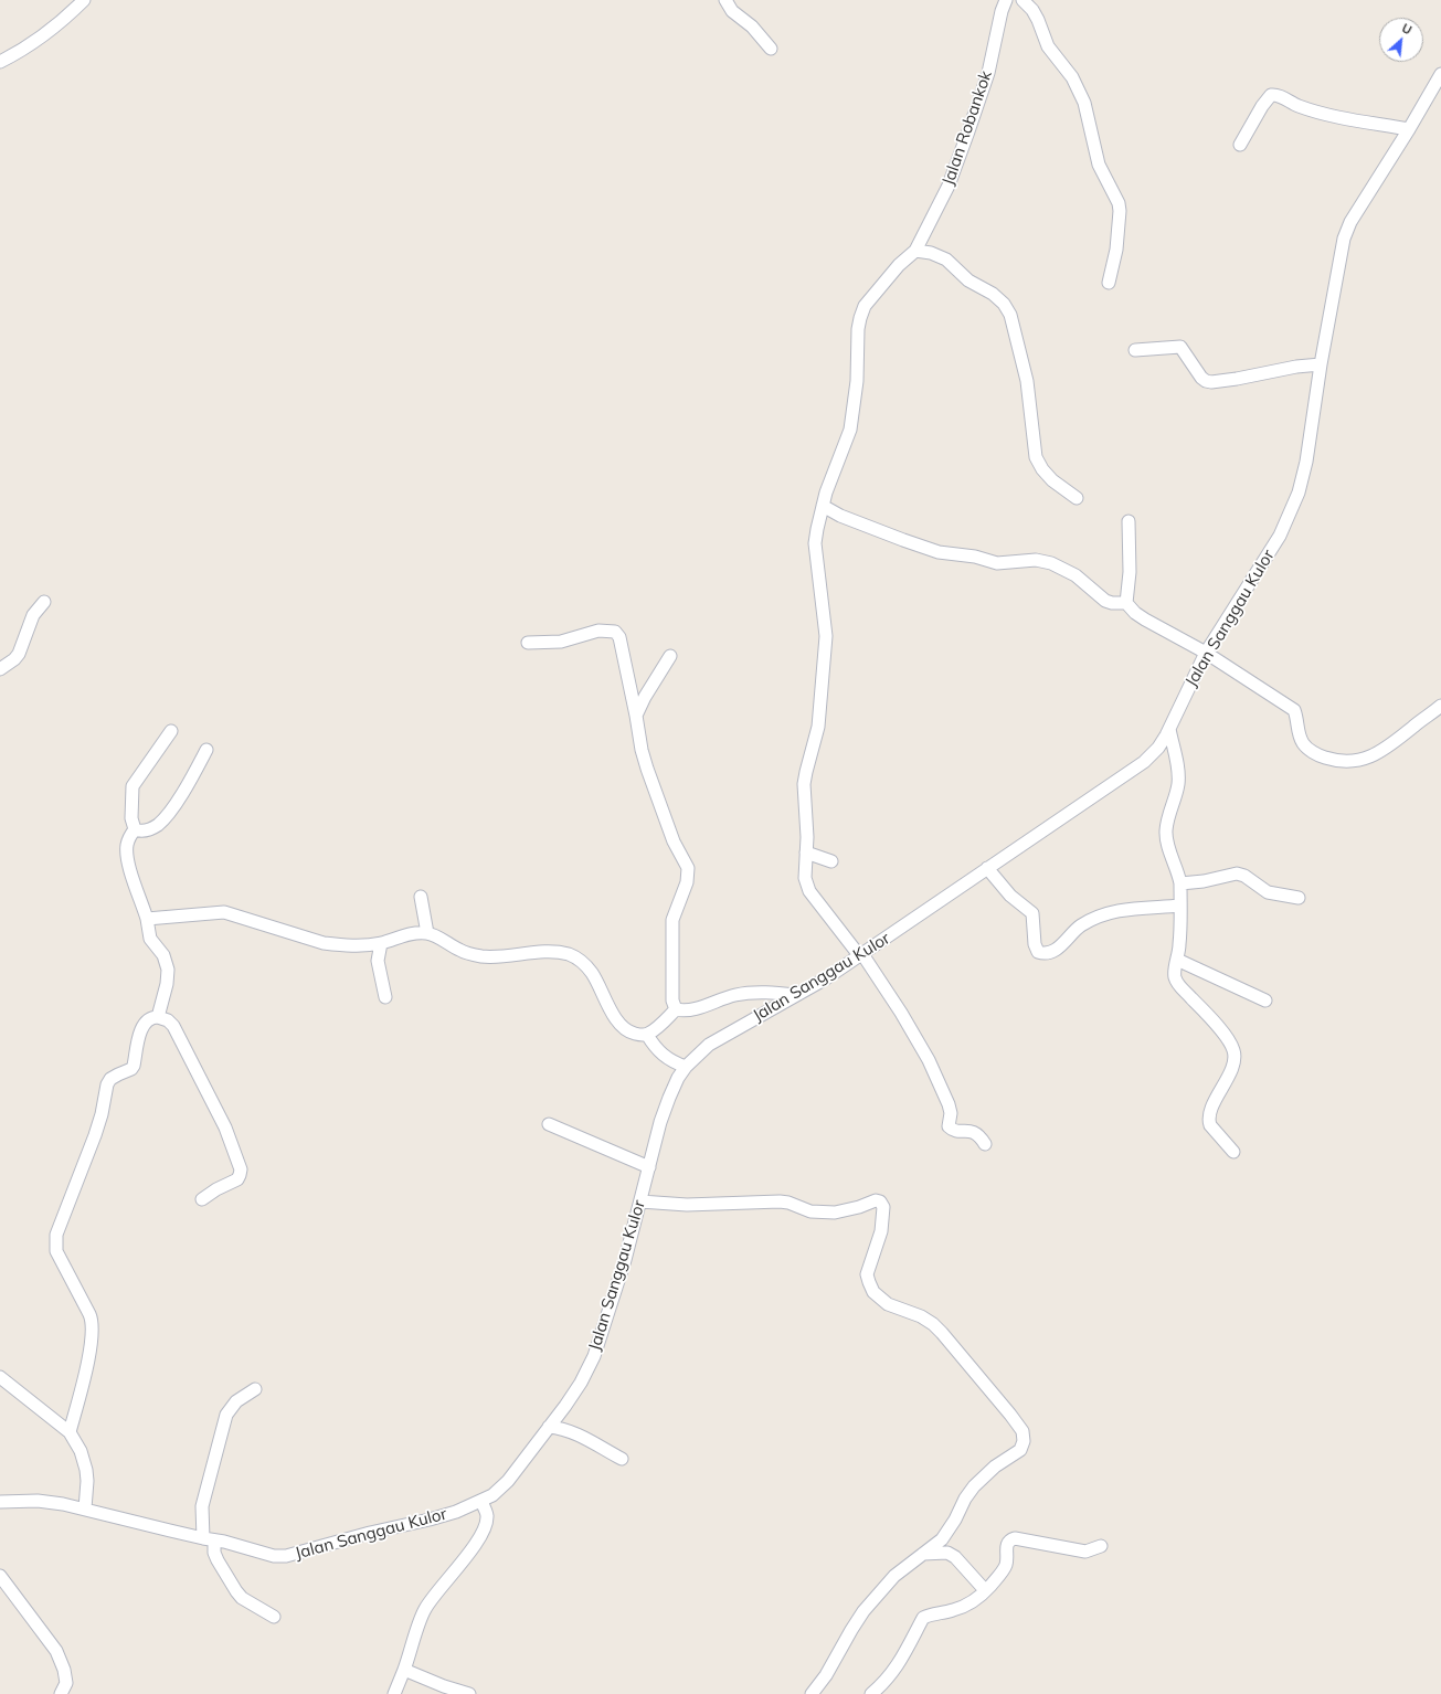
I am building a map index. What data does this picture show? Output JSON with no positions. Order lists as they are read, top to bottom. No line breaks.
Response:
{"streets":{"street":["Jalan Robankok","Jalan Sanggau Kulor"]},"north":"top right"}
